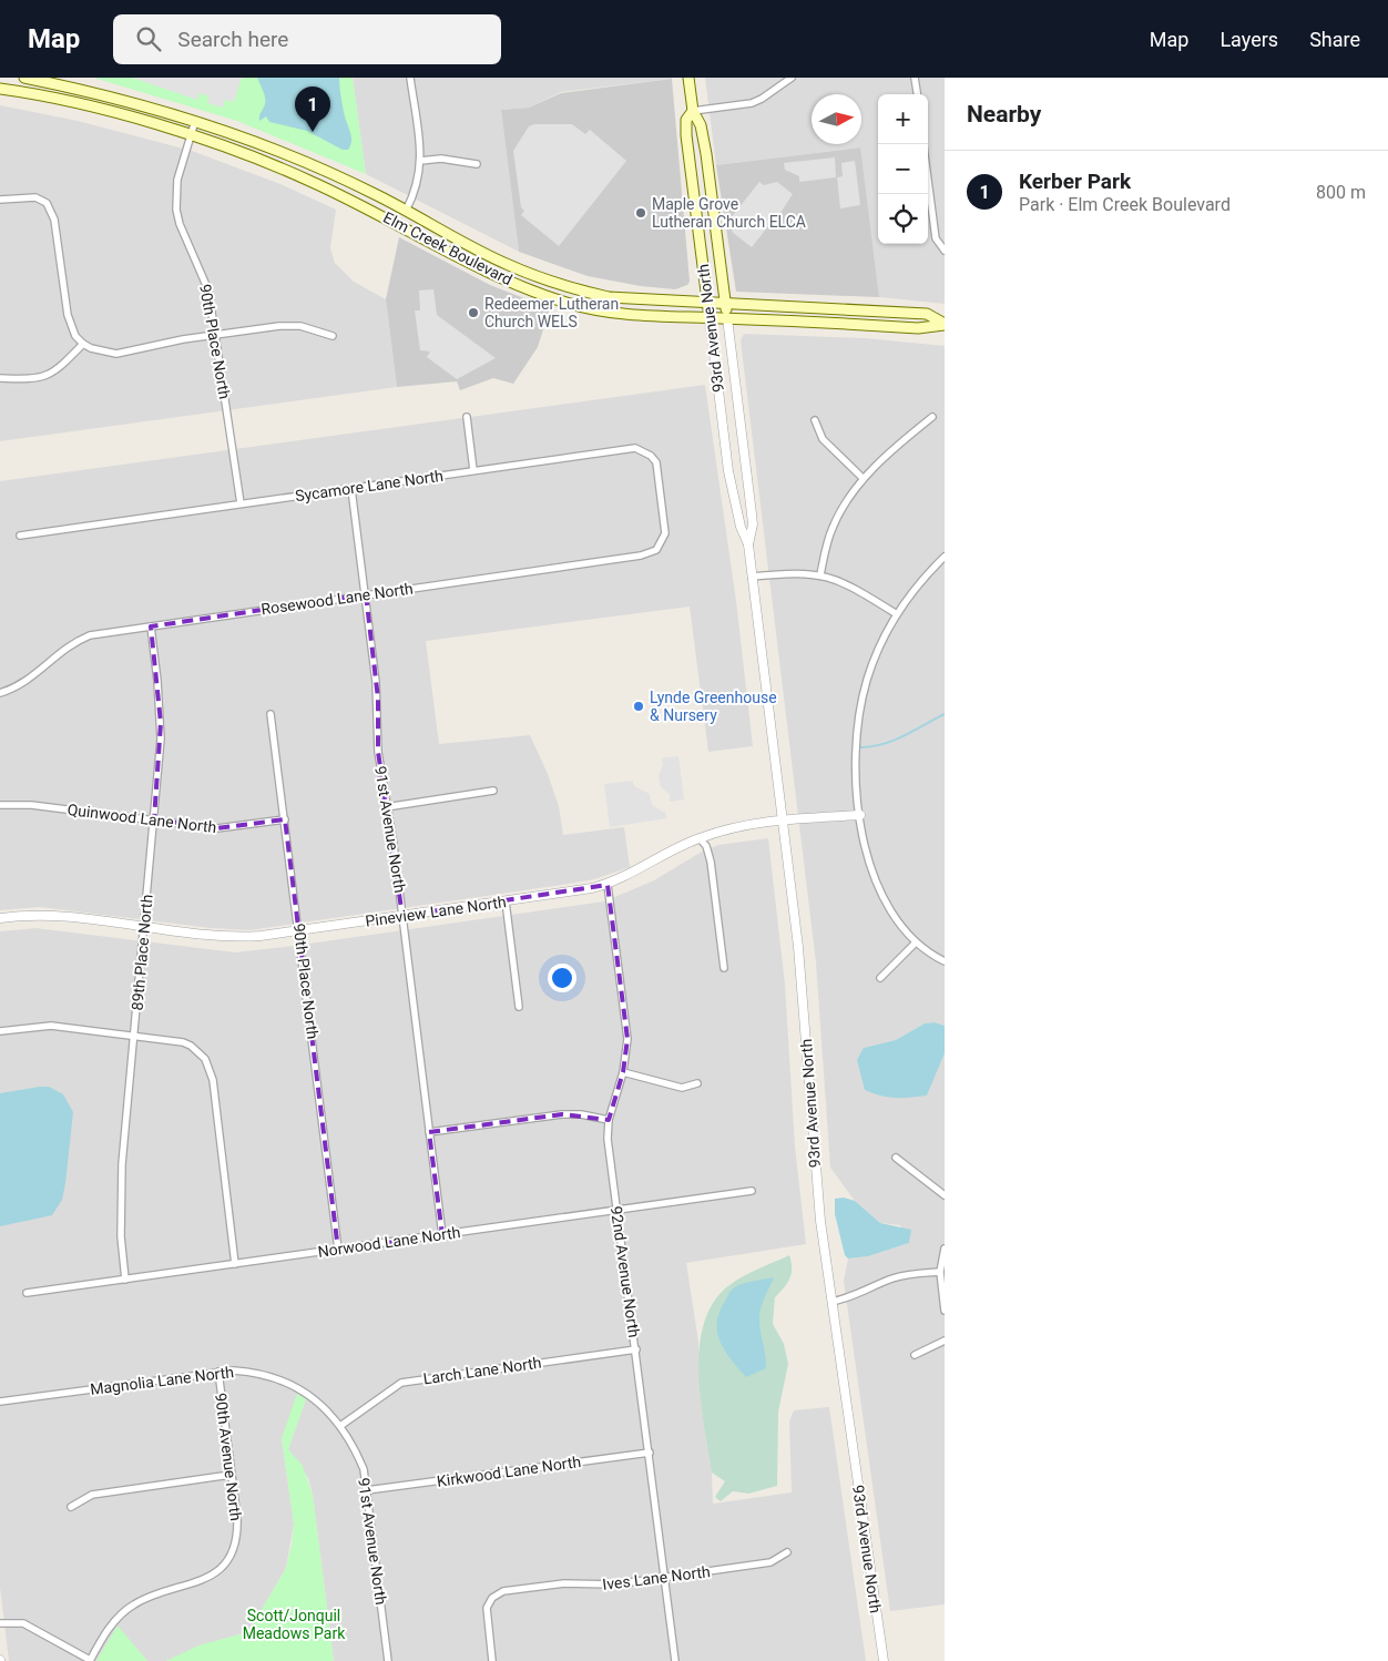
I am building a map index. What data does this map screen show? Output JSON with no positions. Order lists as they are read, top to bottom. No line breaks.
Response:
{"streets":{"main road":["Elm Creek Boulevard","93rd Avenue North"],"street":["90th Place North","Sycamore Lane North","Rosewood Lane North","Quinwood Lane North","91st Avenue North","Pineview Lane North","89th Place North","Norwood Lane North","92nd Avenue North","Larch Lane North","Magnolia Lane North","90th Avenue North","Kirkwood Lane North","Ives Lane North"]},"crossings":[["Elm Creek Boulevard","93rd Avenue North"],["Elm Creek Boulevard","90th Place North"],["93rd Avenue North","Pineview Lane North"],["90th Place North","Sycamore Lane North"],["90th Place North","Quinwood Lane North"],["90th Place North","Pineview Lane North"],["90th Place North","Norwood Lane North"],["Sycamore Lane North","Rosewood Lane North"],["Sycamore Lane North","91st Avenue North"],["Rosewood Lane North","91st Avenue North"],["Rosewood Lane North","89th Place North"],["Quinwood Lane North","89th Place North"],["91st Avenue North","Pineview Lane North"],["91st Avenue North","Norwood Lane North"],["91st Avenue North","Larch Lane North"],["91st Avenue North","Magnolia Lane North"],["91st Avenue North","Kirkwood Lane North"],["Pineview Lane North","89th Place North"],["Pineview Lane North","92nd Avenue North"],["89th Place North","Norwood Lane North"],["Norwood Lane North","92nd Avenue North"],["92nd Avenue North","Larch Lane North"],["92nd Avenue North","Kirkwood Lane North"],["92nd Avenue North","Ives Lane North"],["Larch Lane North","Magnolia Lane North"],["Magnolia Lane North","90th Avenue North"]],"parks":["Scott/Jonquil Meadows Park"],"places":["Maple Grove Lutheran Church ELCA","Redeemer Lutheran Church WELS","Lynde Greenhouse & Nursery"],"north":"right","page":{"header":"Map","search":"Search here","nav":["Map","Layers","Share"],"heading":"Nearby","pins":"1","map_buttons":["+","−"],"list":[{"mark":"1","name":"Kerber Park","note":"Park · Elm Creek Boulevard","value":"800 m"}]}}
